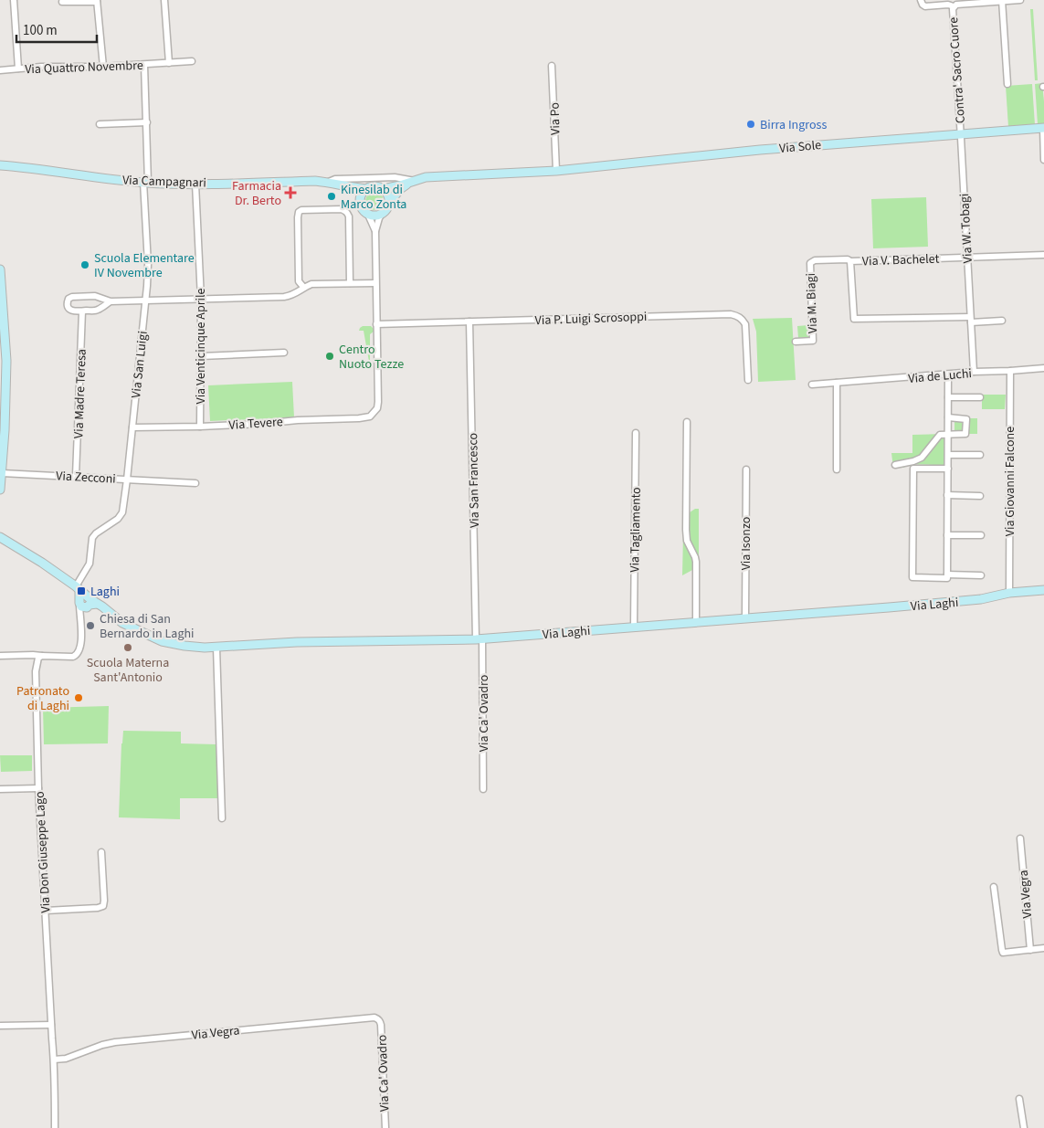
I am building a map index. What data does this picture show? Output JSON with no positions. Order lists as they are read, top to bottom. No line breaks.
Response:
{"streets":{"street":["Via Quattro Novembre","Contra' Sacro Cuore","Via Po","Via Sole","Via Campagnari","Via W. Tobagi","Via V. Bachelet","Via M. Biagi","Via P. Luigi Scrosoppi","Via Venticinque Aprile","Via San Luigi","Via de Luchi","Via Madre Teresa","Via Tevere","Via Zecconi","Via San Francesco","Via Giovanni Falcone","Via Tagliamento","Via Isonzo","Via Laghi","Via Ca' Ovadro","Via Don Giuseppe Lago","Via Vegra"]},"crossings":[["Via Quattro Novembre","Via San Luigi"],["Contra' Sacro Cuore","Via Sole"],["Contra' Sacro Cuore","Via W. Tobagi"],["Via Po","Via Sole"],["Via Po","Via Campagnari"],["Via Sole","Via Campagnari"],["Via Sole","Via W. Tobagi"],["Via Campagnari","Via Venticinque Aprile"],["Via Campagnari","Via San Luigi"],["Via W. Tobagi","Via V. Bachelet"],["Via W. Tobagi","Via de Luchi"],["Via V. Bachelet","Via M. Biagi"],["Via P. Luigi Scrosoppi","Via Tevere"],["Via P. Luigi Scrosoppi","Via San Francesco"],["Via Venticinque Aprile","Via Tevere"],["Via San Luigi","Via Tevere"],["Via San Luigi","Via Zecconi"],["Via de Luchi","Via Giovanni Falcone"],["Via Madre Teresa","Via Zecconi"],["Via Zecconi","Via Laghi"],["Via San Francesco","Via Laghi"],["Via San Francesco","Via Ca' Ovadro"],["Via Giovanni Falcone","Via Laghi"],["Via Tagliamento","Via Laghi"],["Via Isonzo","Via Laghi"],["Via Laghi","Via Ca' Ovadro"],["Via Ca' Ovadro","Via Vegra"],["Via Don Giuseppe Lago","Via Vegra"]],"places":{"other":["Birra Ingross","Kinesilab di Marco Zonta","Scuola Elementare IV Novembre","Centro Nuoto Tezze","Chiesa di San Bernardo in Laghi","Scuola Materna Sant'Antonio","Patronato di Laghi"],"health":["Farmacia Dr. Berto"],"transit":["Laghi"]},"scale_bar":"100 m"}
